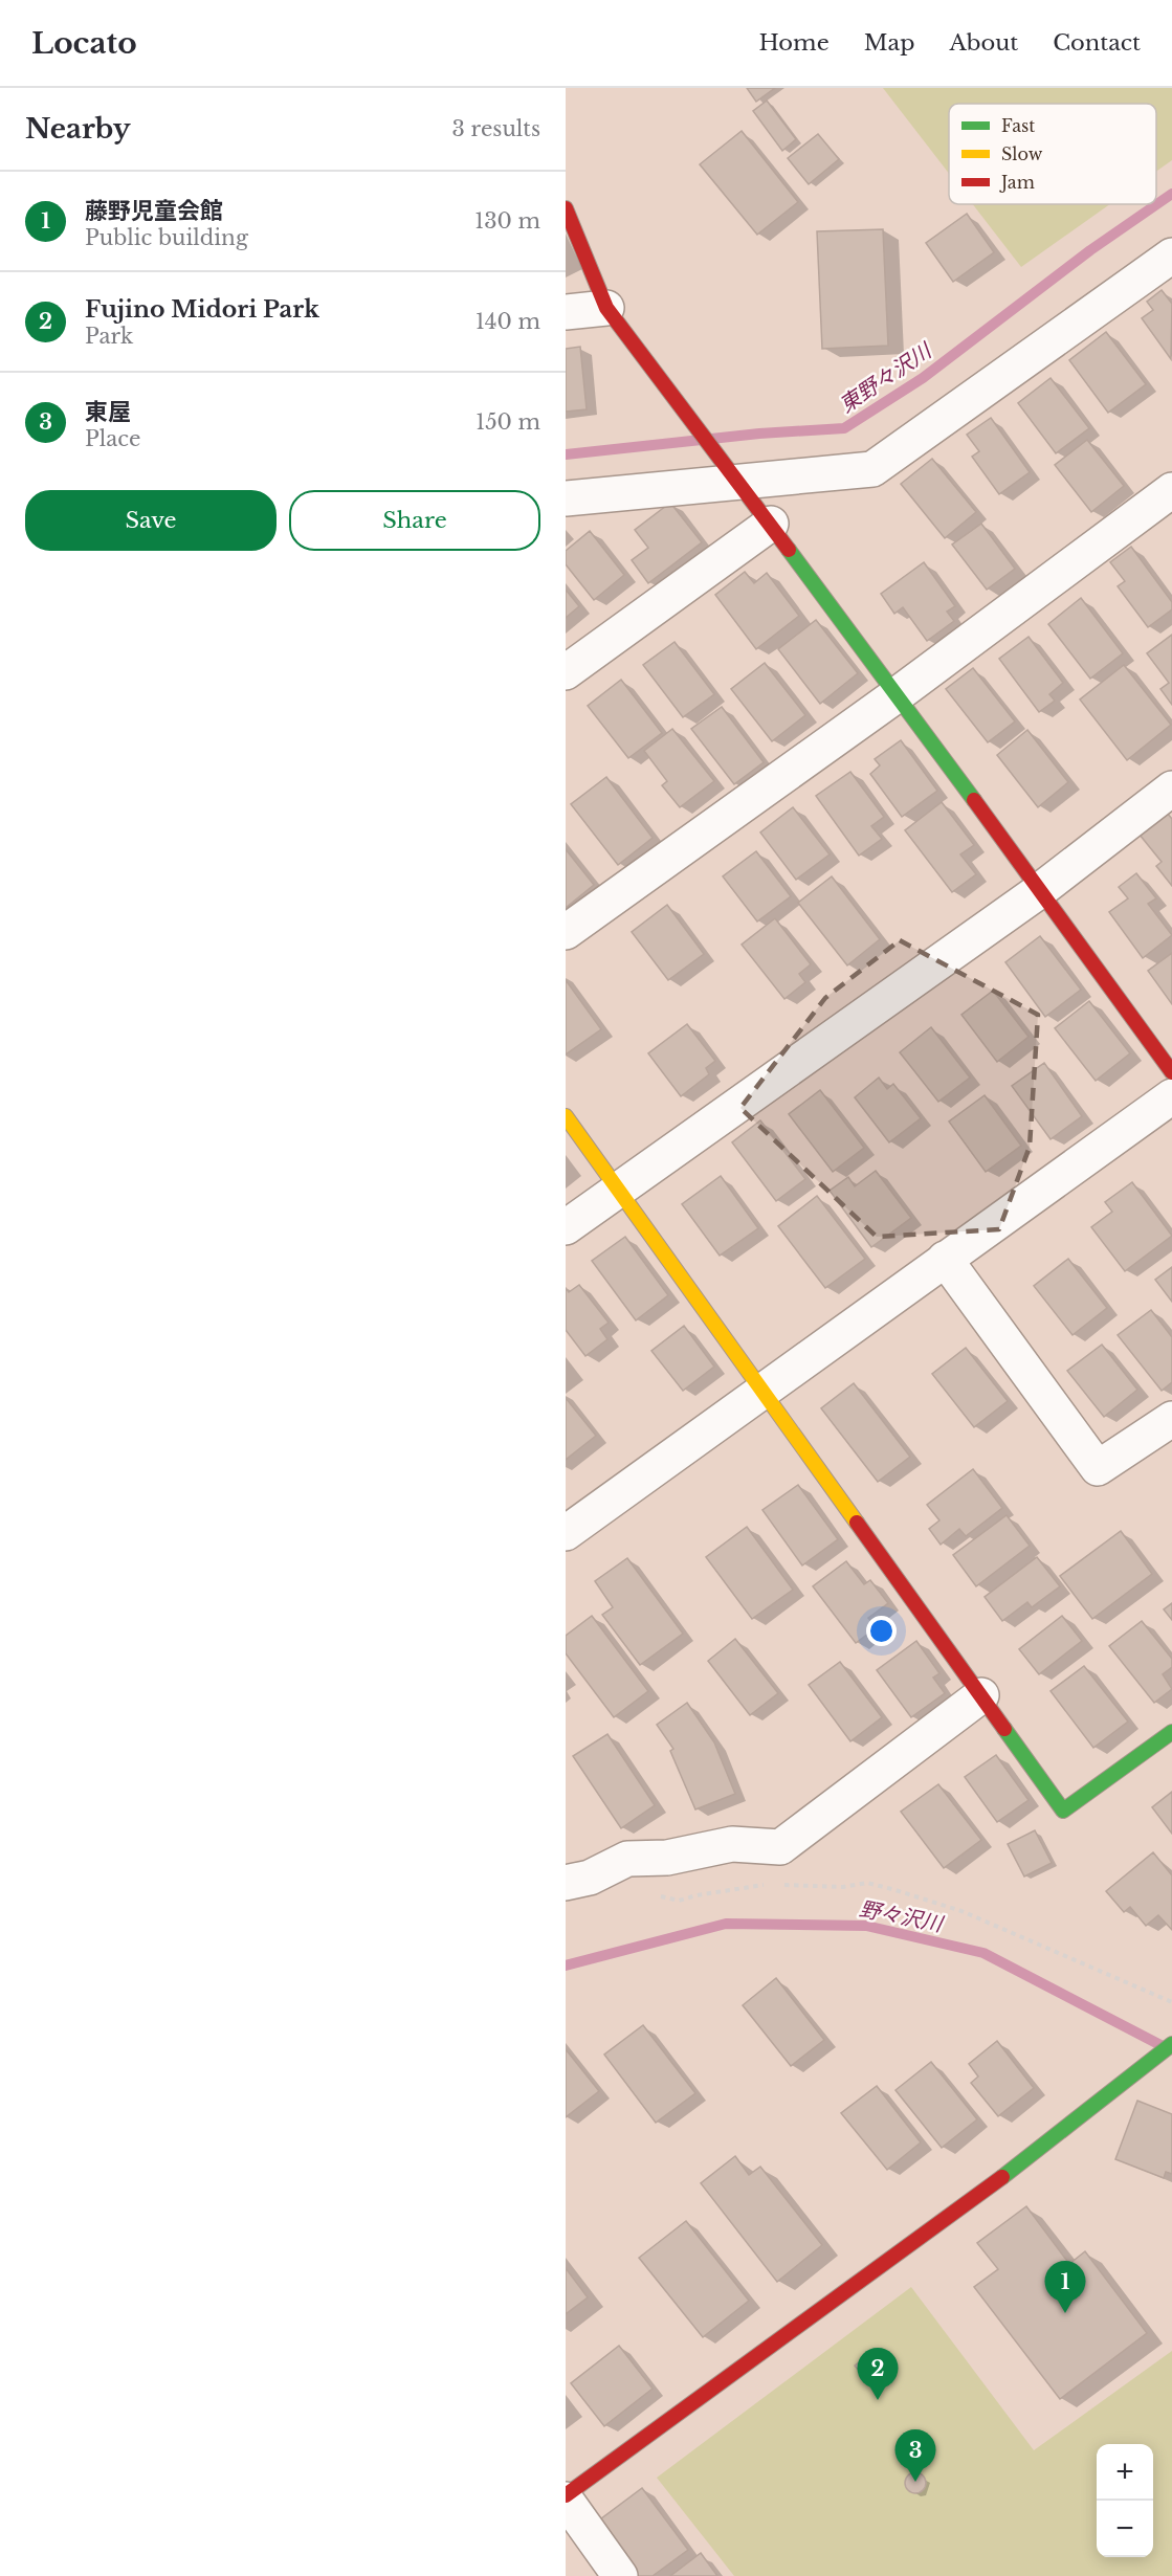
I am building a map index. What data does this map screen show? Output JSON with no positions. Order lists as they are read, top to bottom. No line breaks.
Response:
{"water":["東野々沢川","野々沢川"],"legend":["Fast","Slow","Jam"],"page":{"header":"Locato","nav":["Home","Map","About","Contact"],"heading":["Nearby","3 results"],"list":[{"mark":"1","name":"藤野児童会館","note":"Public building","value":"130 m"},{"mark":"2","name":"Fujino Midori Park","note":"Park","value":"140 m"},{"mark":"3","name":"東屋","note":"Place","value":"150 m"}],"buttons":["Save","Share"],"pins":["1","2","3"],"map_buttons":["+","−"]}}
